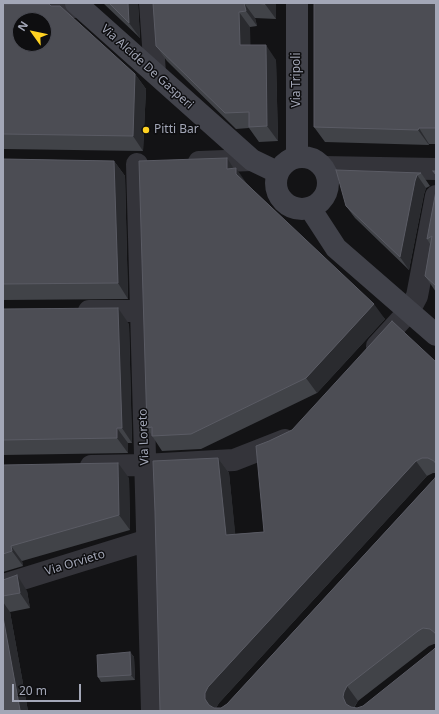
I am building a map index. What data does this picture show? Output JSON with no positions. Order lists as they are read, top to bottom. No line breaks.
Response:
{"streets":{"main road":["Via Alcide De Gasperi","Via Tripoli"],"street":["Via Loreto","Via Orvieto"]},"crossings":[["Via Alcide De Gasperi","Via Tripoli"],["Via Loreto","Via Orvieto"]],"places":["Pitti Bar"],"scale_bar":"20 m","north":"top left"}
